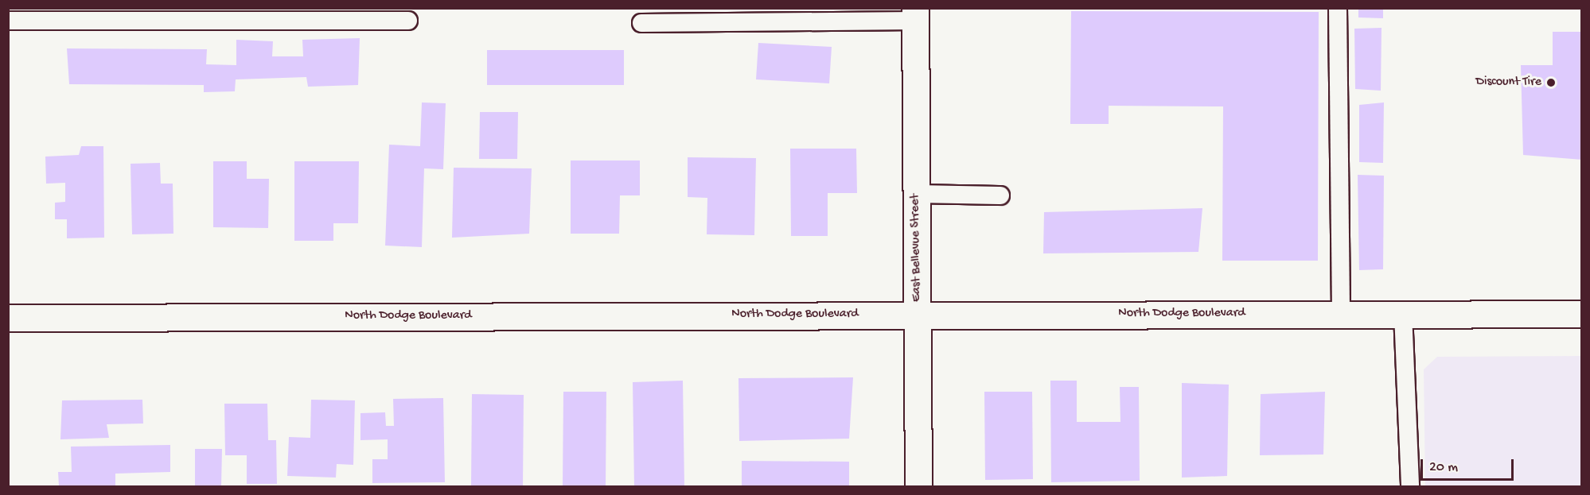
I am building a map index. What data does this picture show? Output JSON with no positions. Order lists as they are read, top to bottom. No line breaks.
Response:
{"streets":{"street":["East Bellevue Street","North Dodge Boulevard"]},"crossings":[["East Bellevue Street","North Dodge Boulevard"]],"places":["Discount Tire"],"scale_bar":"20 m"}
